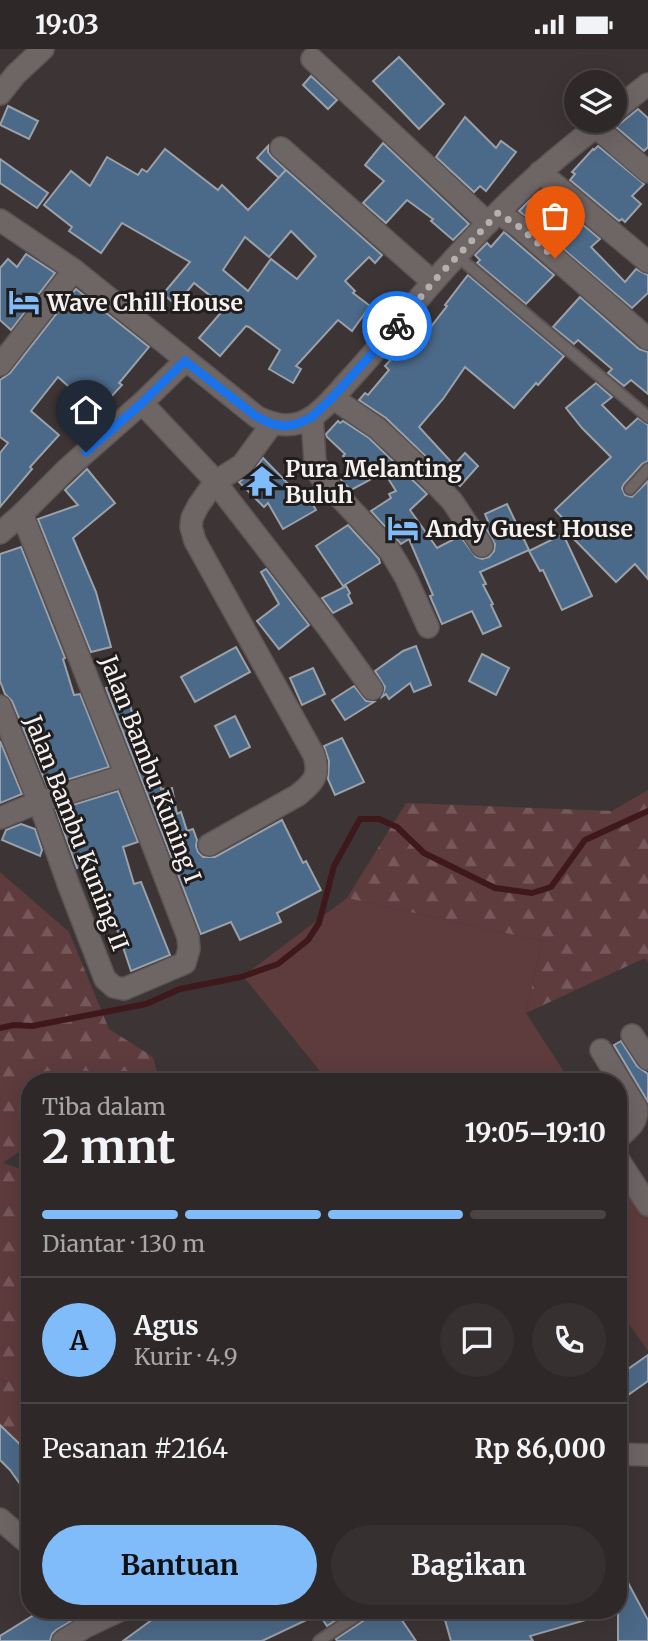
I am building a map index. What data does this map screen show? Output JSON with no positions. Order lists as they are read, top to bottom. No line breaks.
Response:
{"streets":{"street":["Jalan Bambu Kuning I","Jalan Bambu Kuning II"]},"crossings":[["Jalan Bambu Kuning I","Jalan Bambu Kuning II"]],"places":{"hotel":["Wave Chill House","Andy Guest House"],"temple":["Pura Melanting Buluh"]},"page":{"status":"19:03","heading":["2 mnt","Tiba dalam","19:05–19:10"],"panel":["Agus","Kurir · 4.9","Pesanan #2164","Rp 86,000"],"bar":"Diantar · 130 m","round":"A","buttons":["Bantuan","Bagikan"]}}
